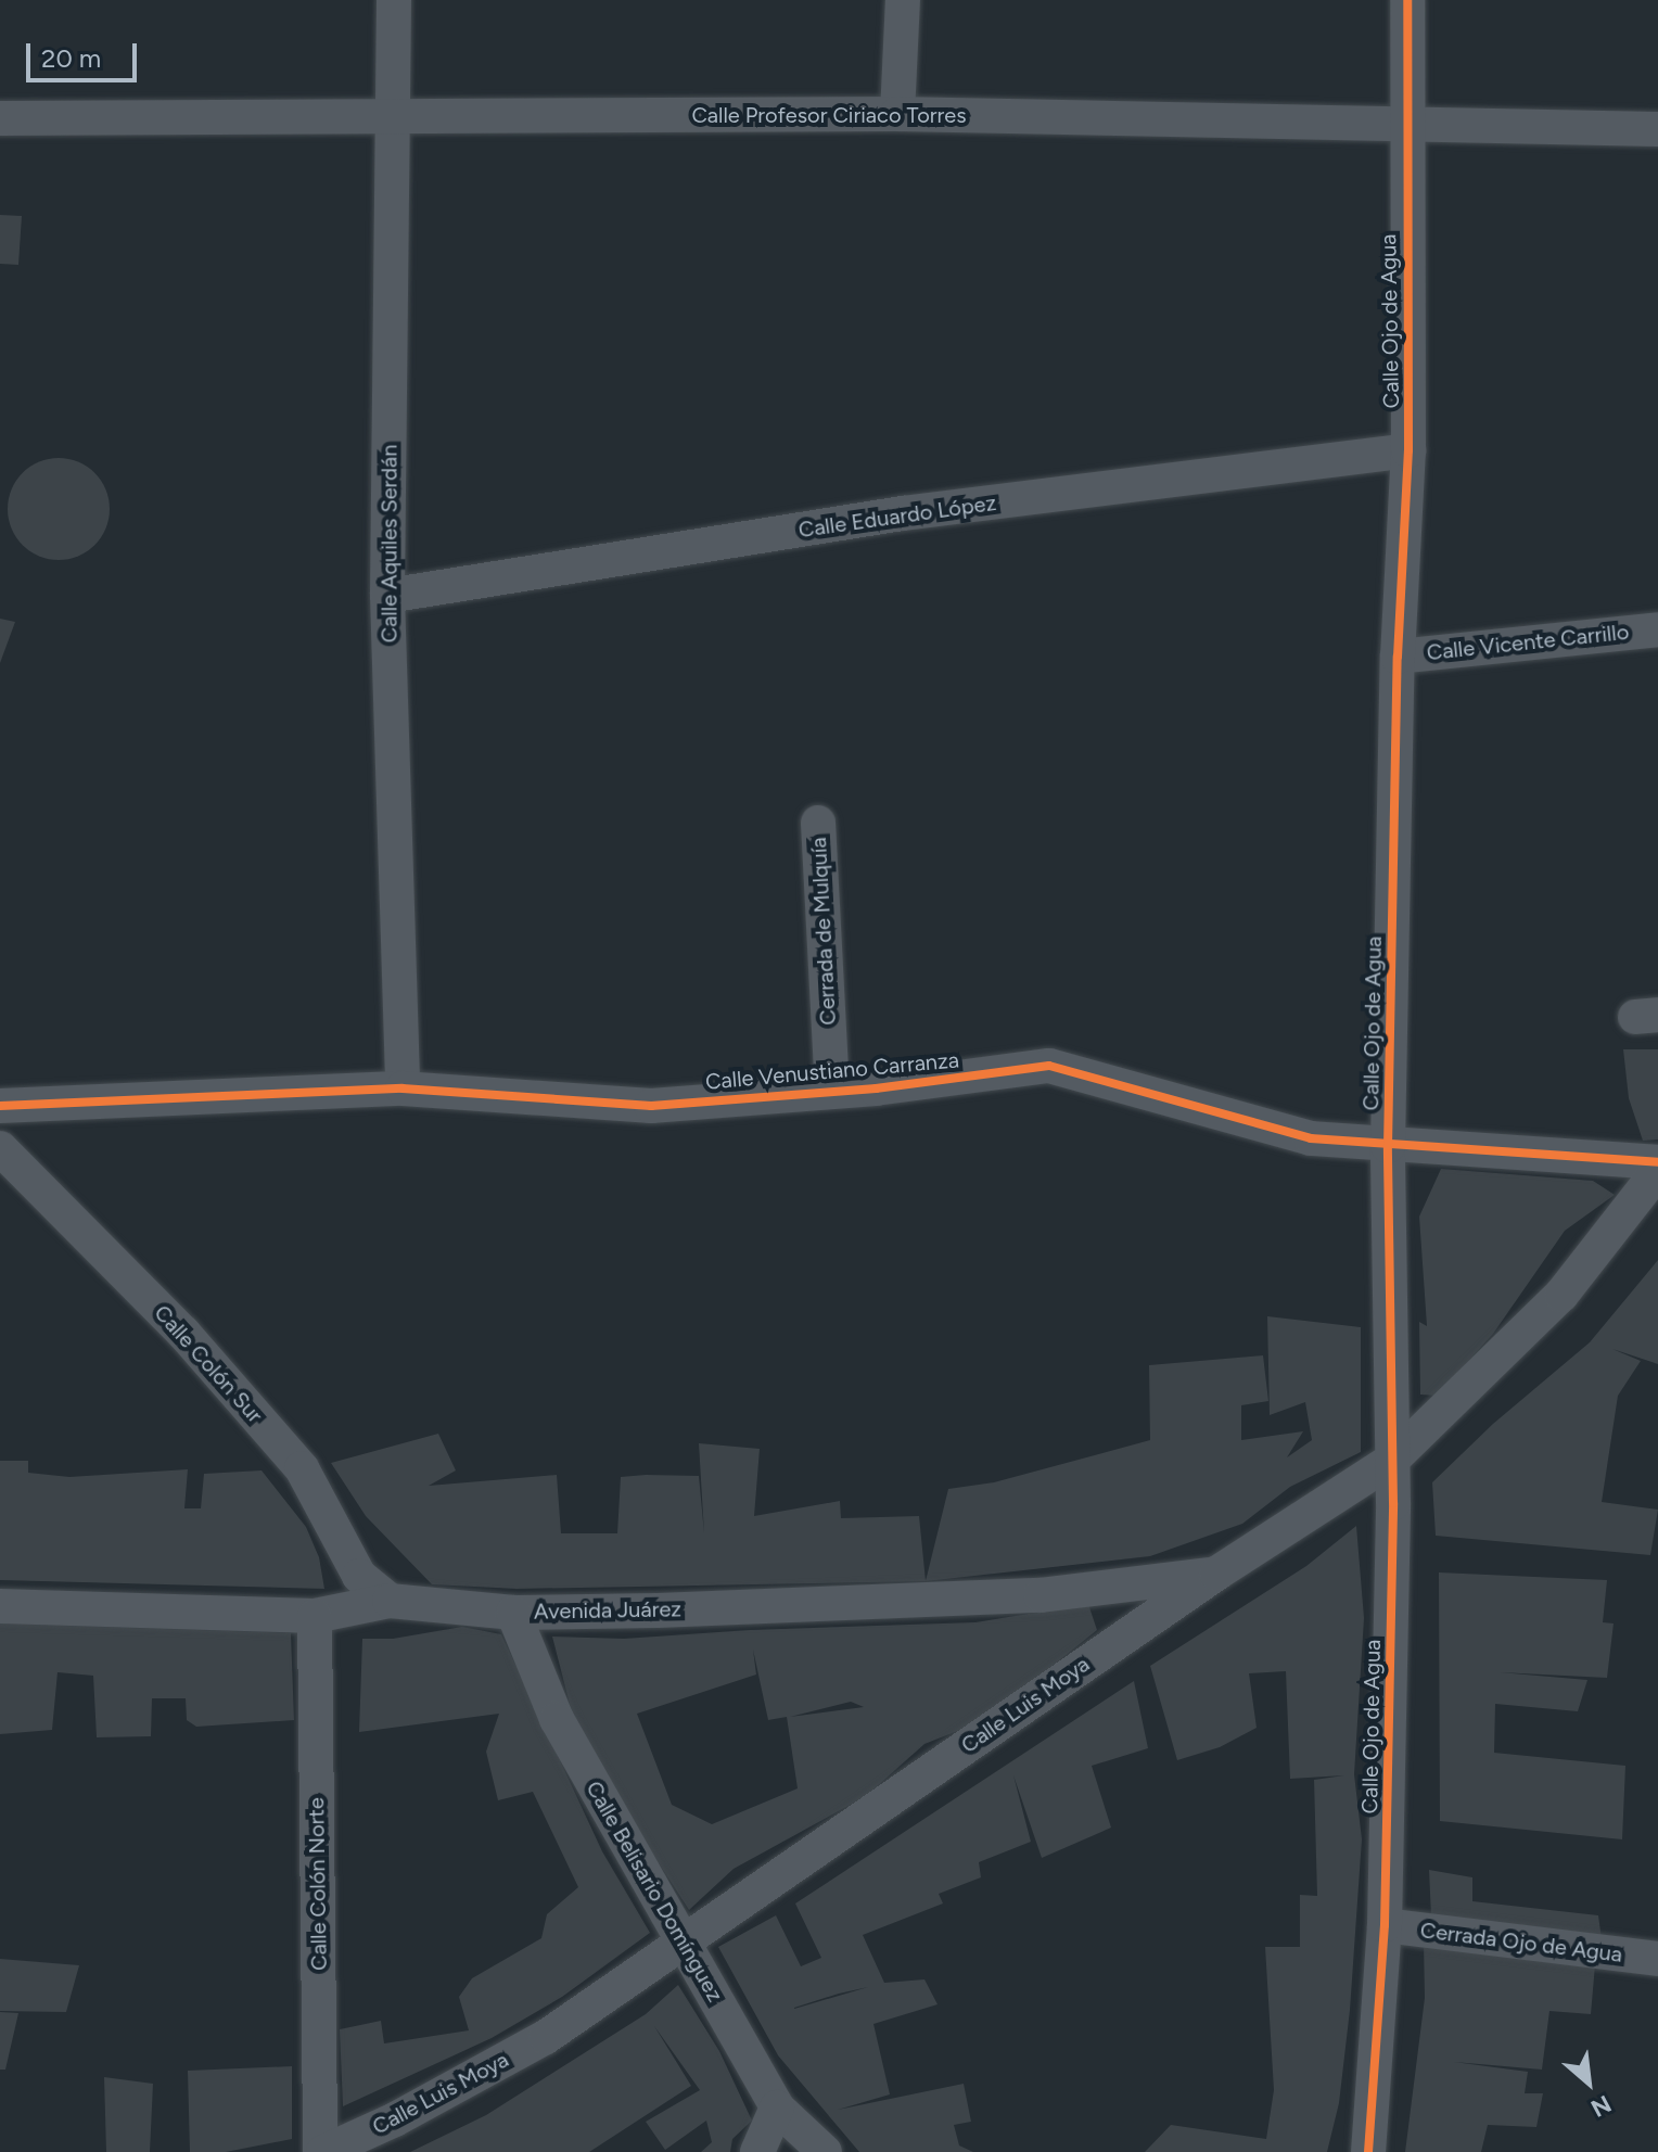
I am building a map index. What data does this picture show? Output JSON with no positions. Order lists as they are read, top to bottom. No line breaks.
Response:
{"streets":{"street":["Calle Profesor Ciriaco Torres","Calle Ojo de Agua","Calle Eduardo López","Calle Aquiles Serdán","Calle Vicente Carrillo","Cerrada de Mulquía","Calle Venustiano Carranza","Calle Colón Sur","Avenida Juárez","Calle Luis Moya","Calle Colón Norte","Calle Belisario Domínguez","Cerrada Ojo de Agua"]},"crossings":[["Calle Profesor Ciriaco Torres","Calle Ojo de Agua"],["Calle Profesor Ciriaco Torres","Calle Aquiles Serdán"],["Calle Ojo de Agua","Calle Eduardo López"],["Calle Ojo de Agua","Calle Vicente Carrillo"],["Calle Ojo de Agua","Calle Venustiano Carranza"],["Calle Ojo de Agua","Calle Luis Moya"],["Calle Ojo de Agua","Cerrada Ojo de Agua"],["Calle Eduardo López","Calle Aquiles Serdán"],["Calle Aquiles Serdán","Calle Venustiano Carranza"],["Cerrada de Mulquía","Calle Venustiano Carranza"],["Calle Colón Sur","Avenida Juárez"],["Avenida Juárez","Calle Luis Moya"],["Avenida Juárez","Calle Colón Norte"],["Avenida Juárez","Calle Belisario Domínguez"],["Calle Luis Moya","Calle Colón Norte"],["Calle Luis Moya","Calle Belisario Domínguez"]],"scale_bar":"20 m","north":"bottom right"}
